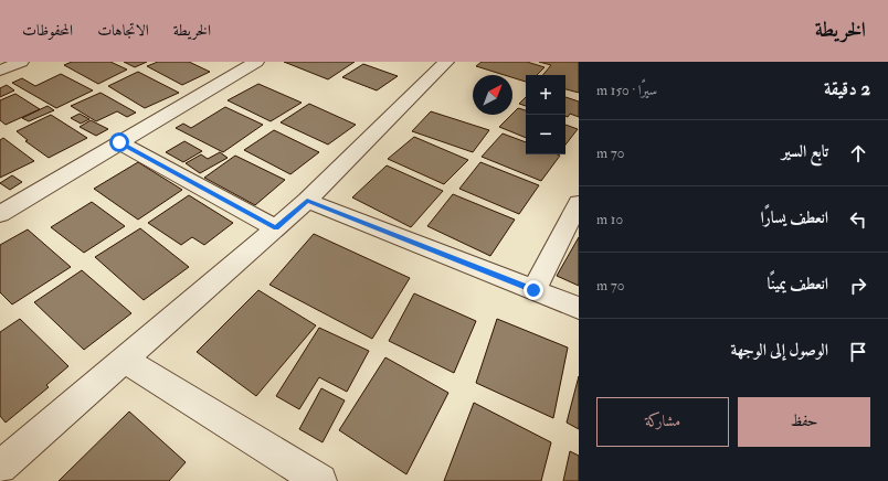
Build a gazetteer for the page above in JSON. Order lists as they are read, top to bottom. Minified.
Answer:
{"north":"top right","page":{"header":"الخريطة","nav":["الخريطة","الاتجاهات","المحفوظات"],"heading":["2 دقيقة","سيرًا · 150 m"],"map_buttons":["+","−"],"list":[["تابع السير","70 m"],["انعطف يسارًا","10 m"],["انعطف يمينًا","70 m"],"الوصول إلى الوجهة"],"buttons":["حفظ","مشاركة"]}}
